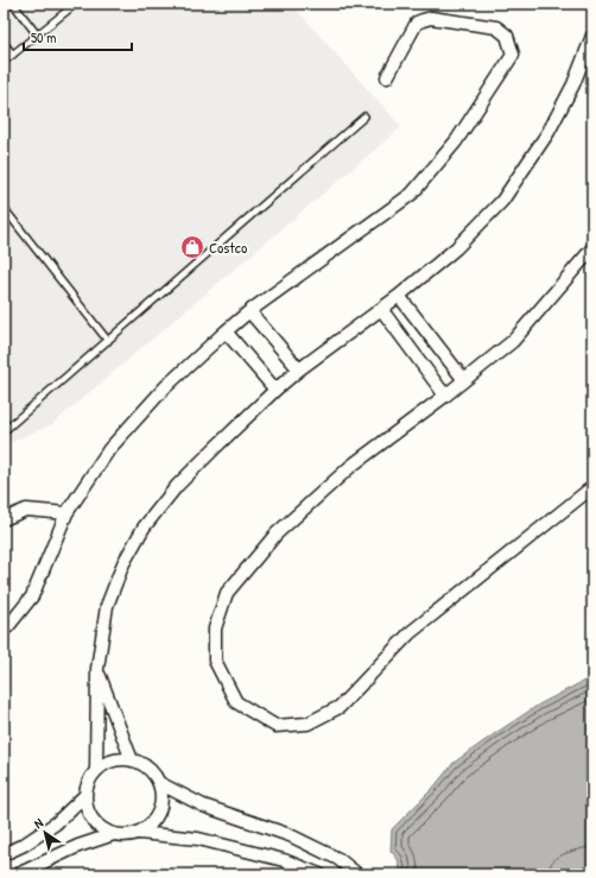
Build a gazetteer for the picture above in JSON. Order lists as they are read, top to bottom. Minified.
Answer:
{"places":{"shop":["Costco"]},"scale_bar":"50 m","north":"top left"}
